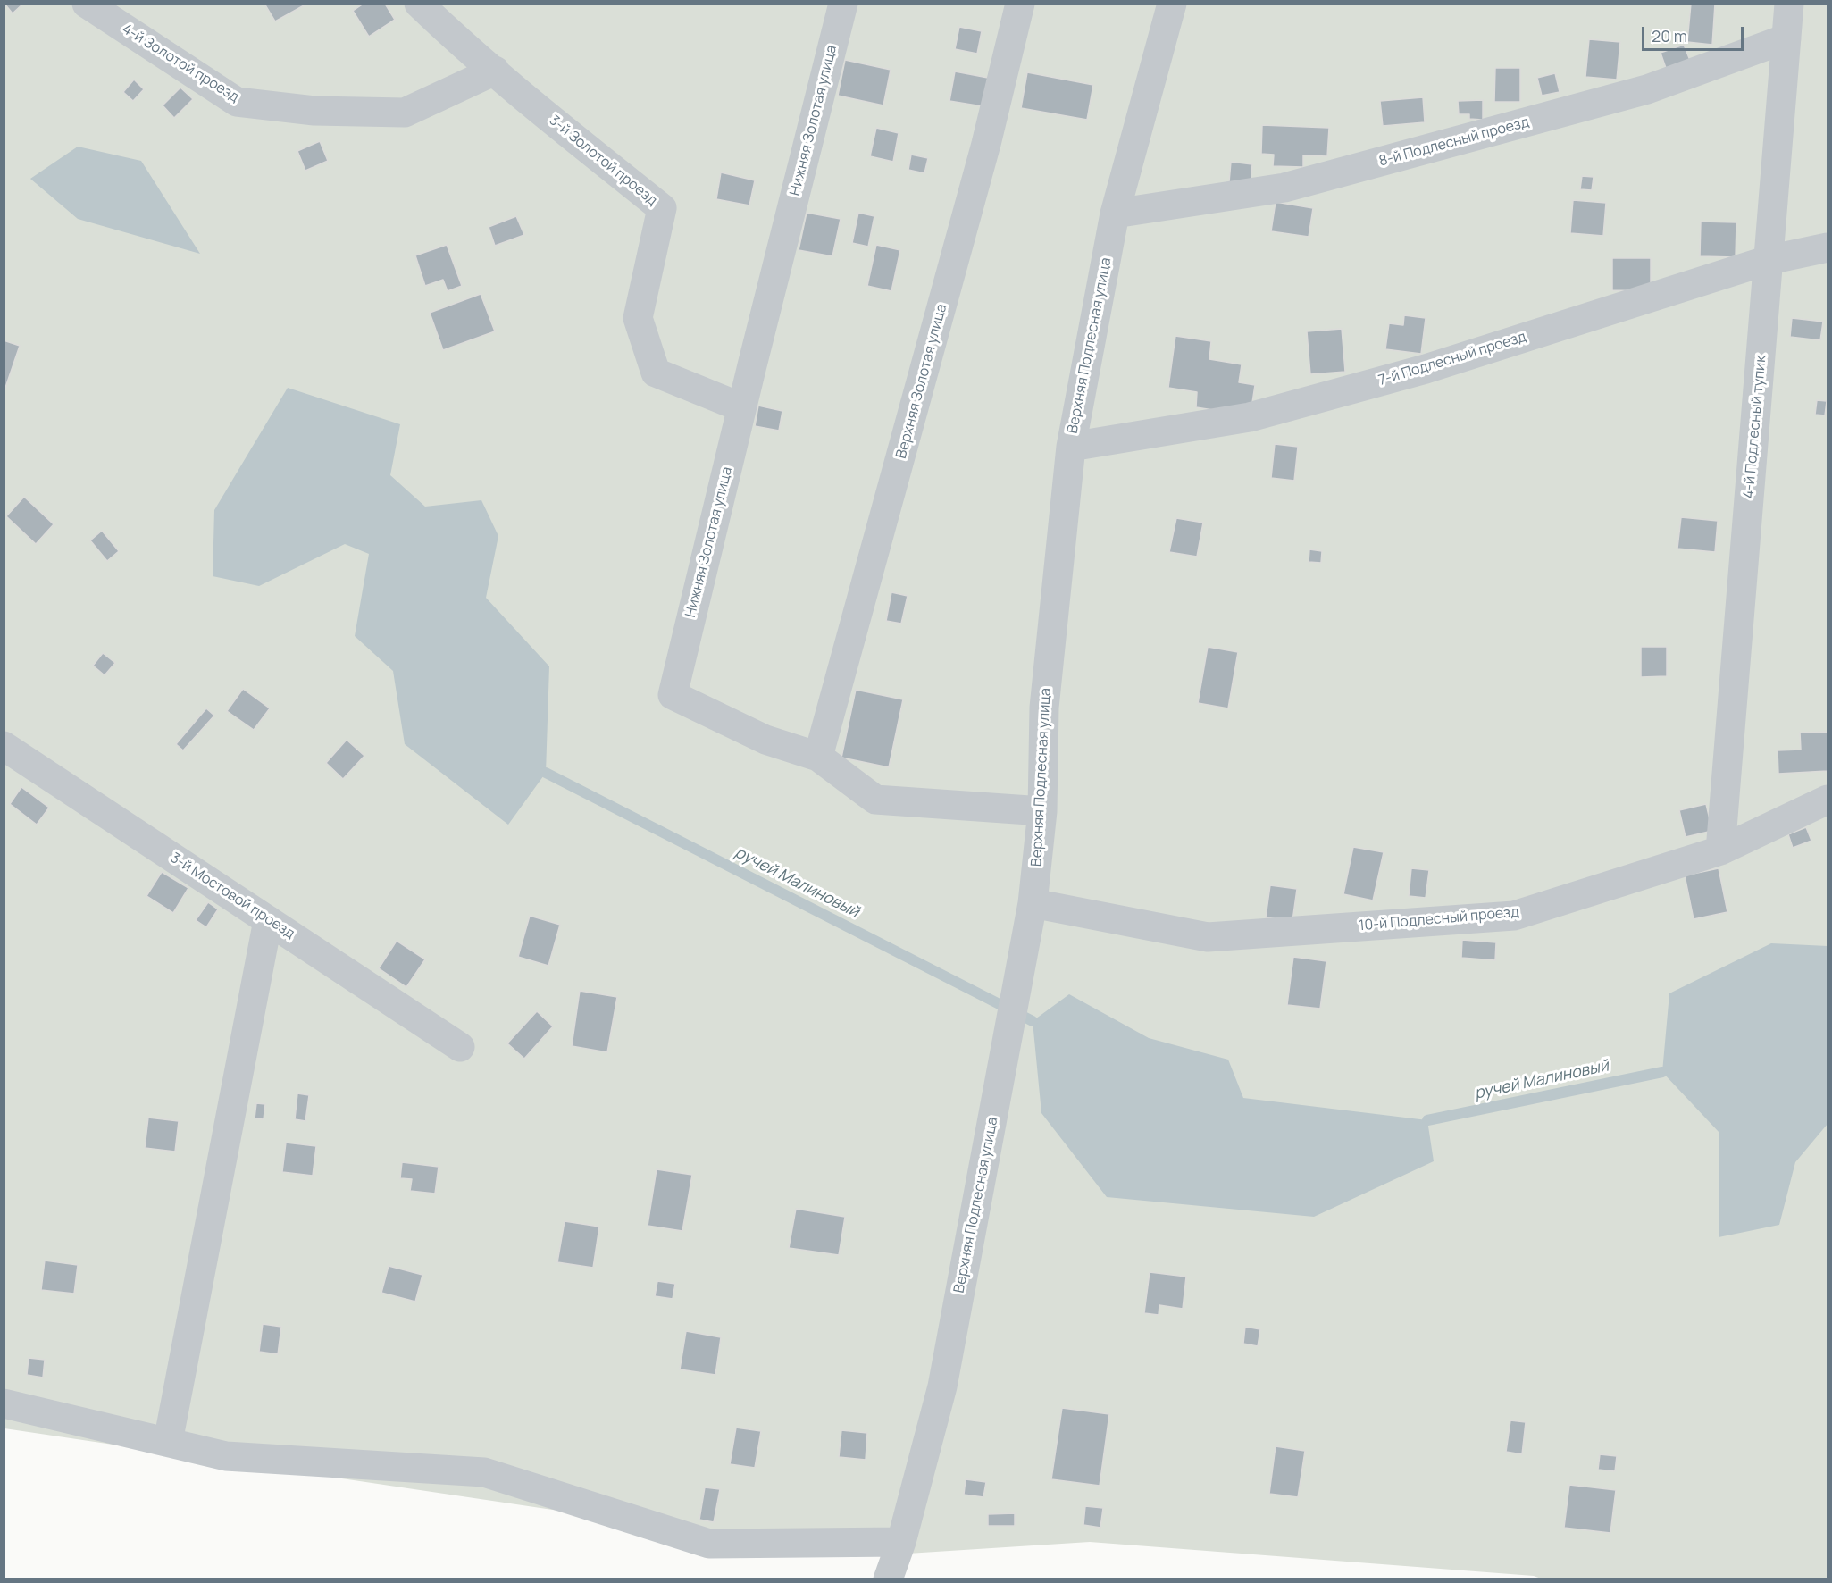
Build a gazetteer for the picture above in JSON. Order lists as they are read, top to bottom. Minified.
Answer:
{"streets":{"street":["4-й Золотой проезд","Нижняя Золотая улица","8-й Подлесный проезд","3-й Золотой проезд","Верхняя Подлесная улица","7-й Подлесный проезд","Верхняя Золотая улица","4-й Подлесный тупик","3-й Мостовой проезд","10-й Подлесный проезд"]},"crossings":[["4-й Золотой проезд","3-й Золотой проезд"],["Нижняя Золотая улица","3-й Золотой проезд"],["Нижняя Золотая улица","Верхняя Подлесная улица"],["Нижняя Золотая улица","Верхняя Золотая улица"],["8-й Подлесный проезд","Верхняя Подлесная улица"],["8-й Подлесный проезд","4-й Подлесный тупик"],["Верхняя Подлесная улица","7-й Подлесный проезд"],["Верхняя Подлесная улица","10-й Подлесный проезд"],["7-й Подлесный проезд","4-й Подлесный тупик"],["4-й Подлесный тупик","10-й Подлесный проезд"]],"water":["ручей Малиновый"],"scale_bar":"20 m"}
